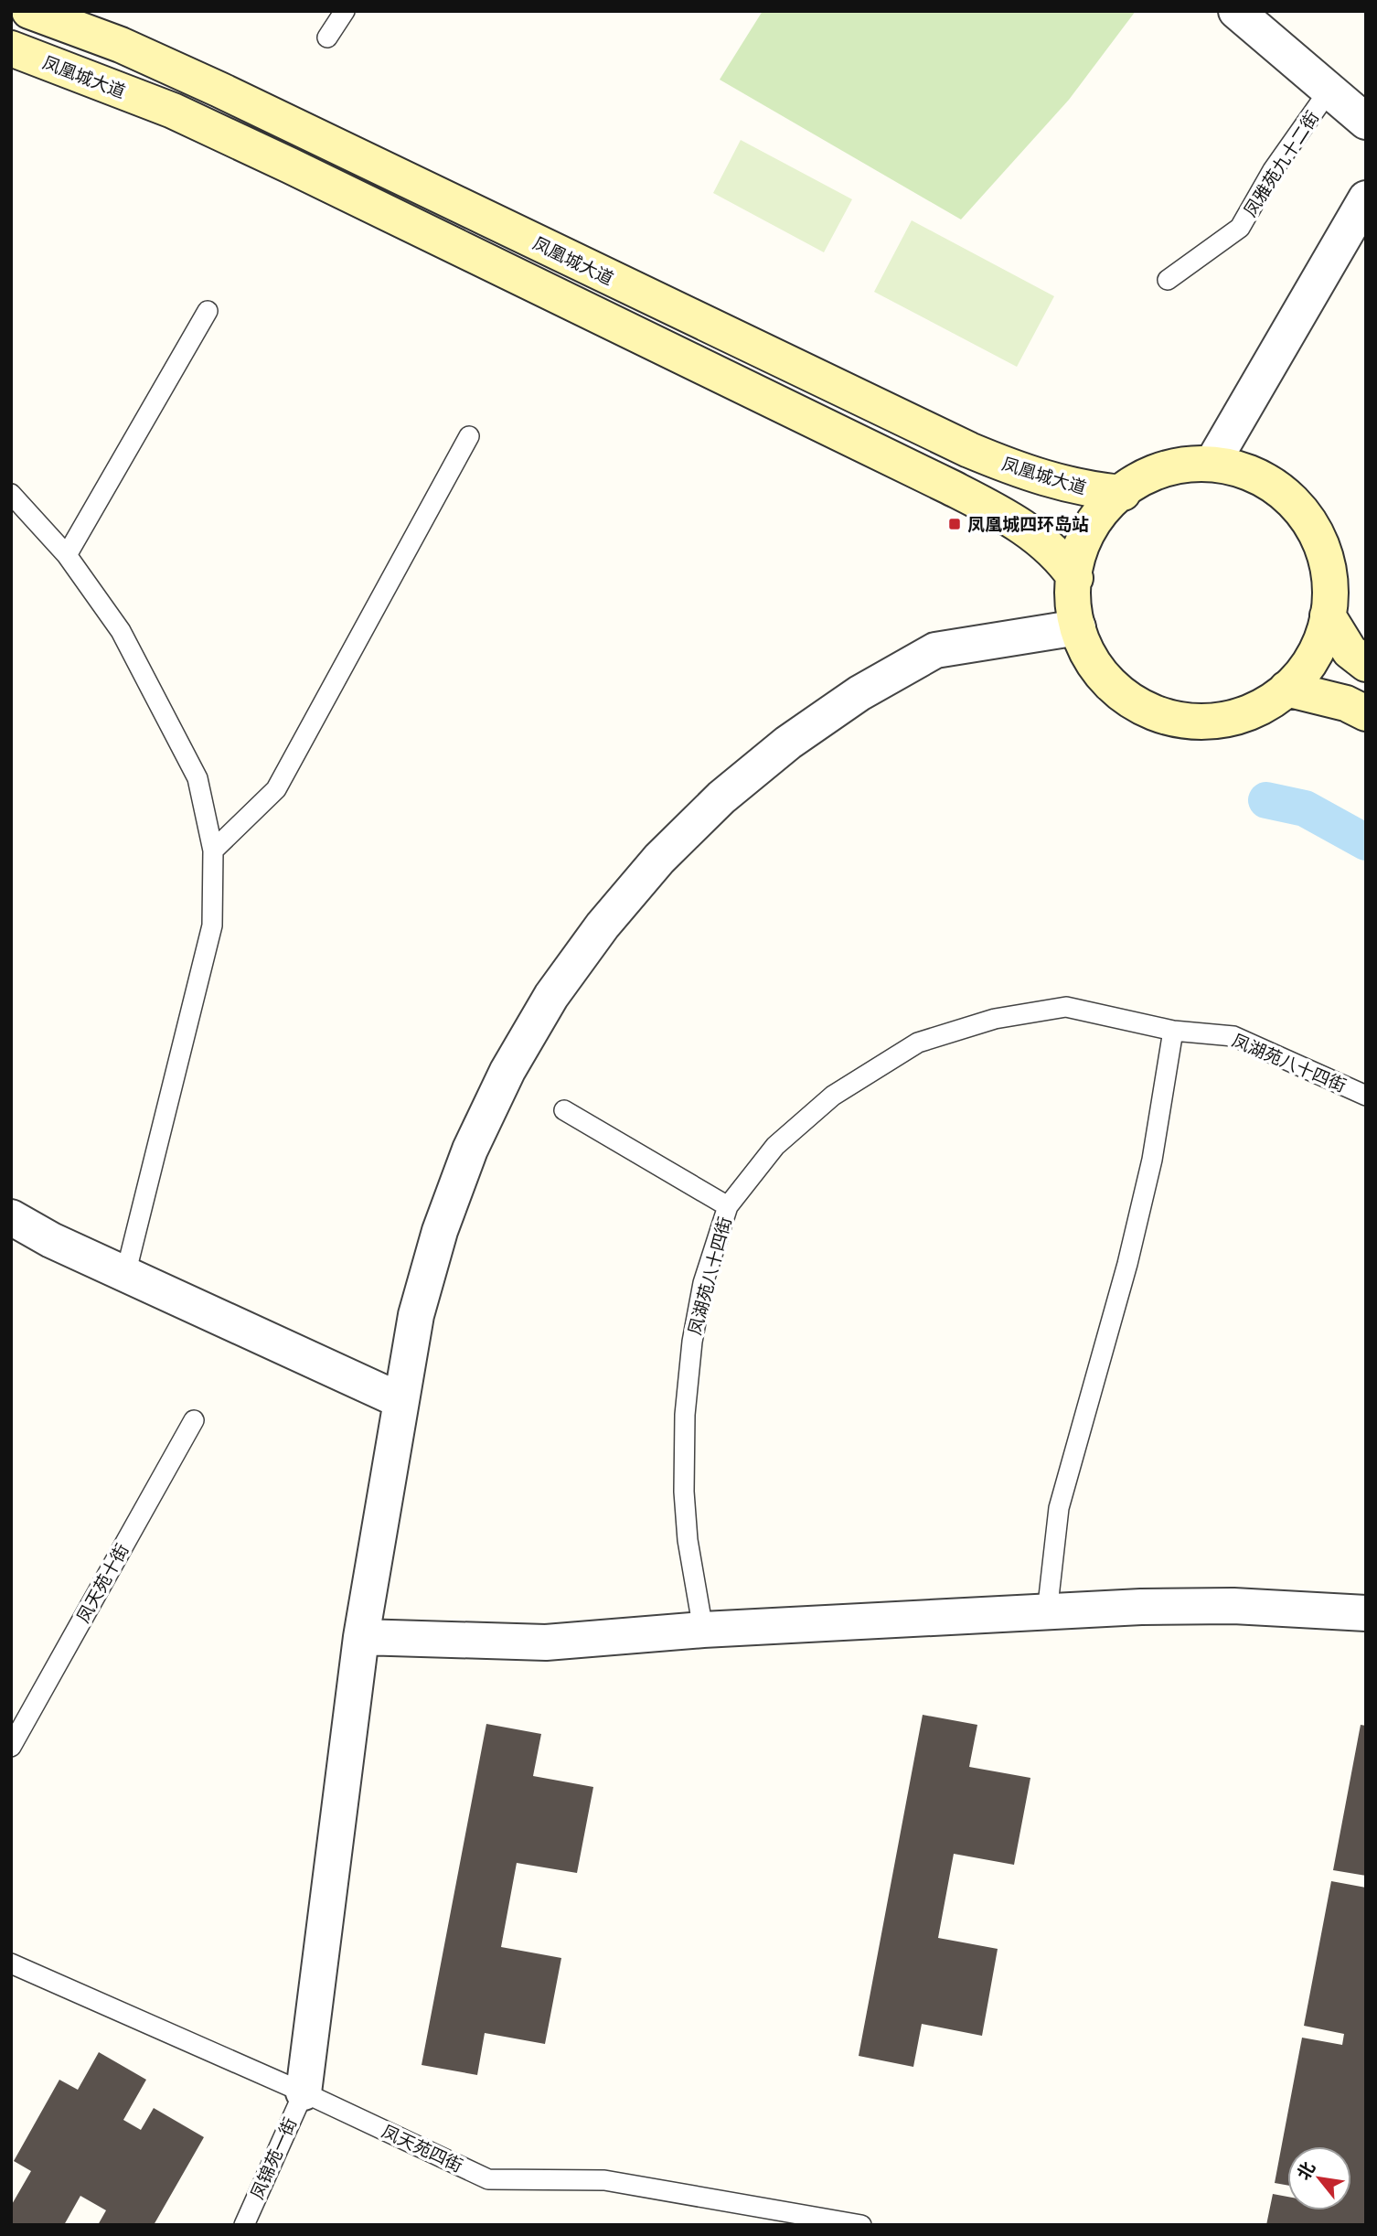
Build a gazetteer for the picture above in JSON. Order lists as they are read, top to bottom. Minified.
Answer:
{"streets":{"main road":["凤凰城大道"],"lane":["凤雅苑九十二街","凤湖苑八十四街","凤天苑十街","凤天苑四街","凤锦苑一街"]},"crossings":[["凤天苑四街","凤锦苑一街"]],"places":{"transit":["凤凰城四环岛站"]},"north":"top left"}
